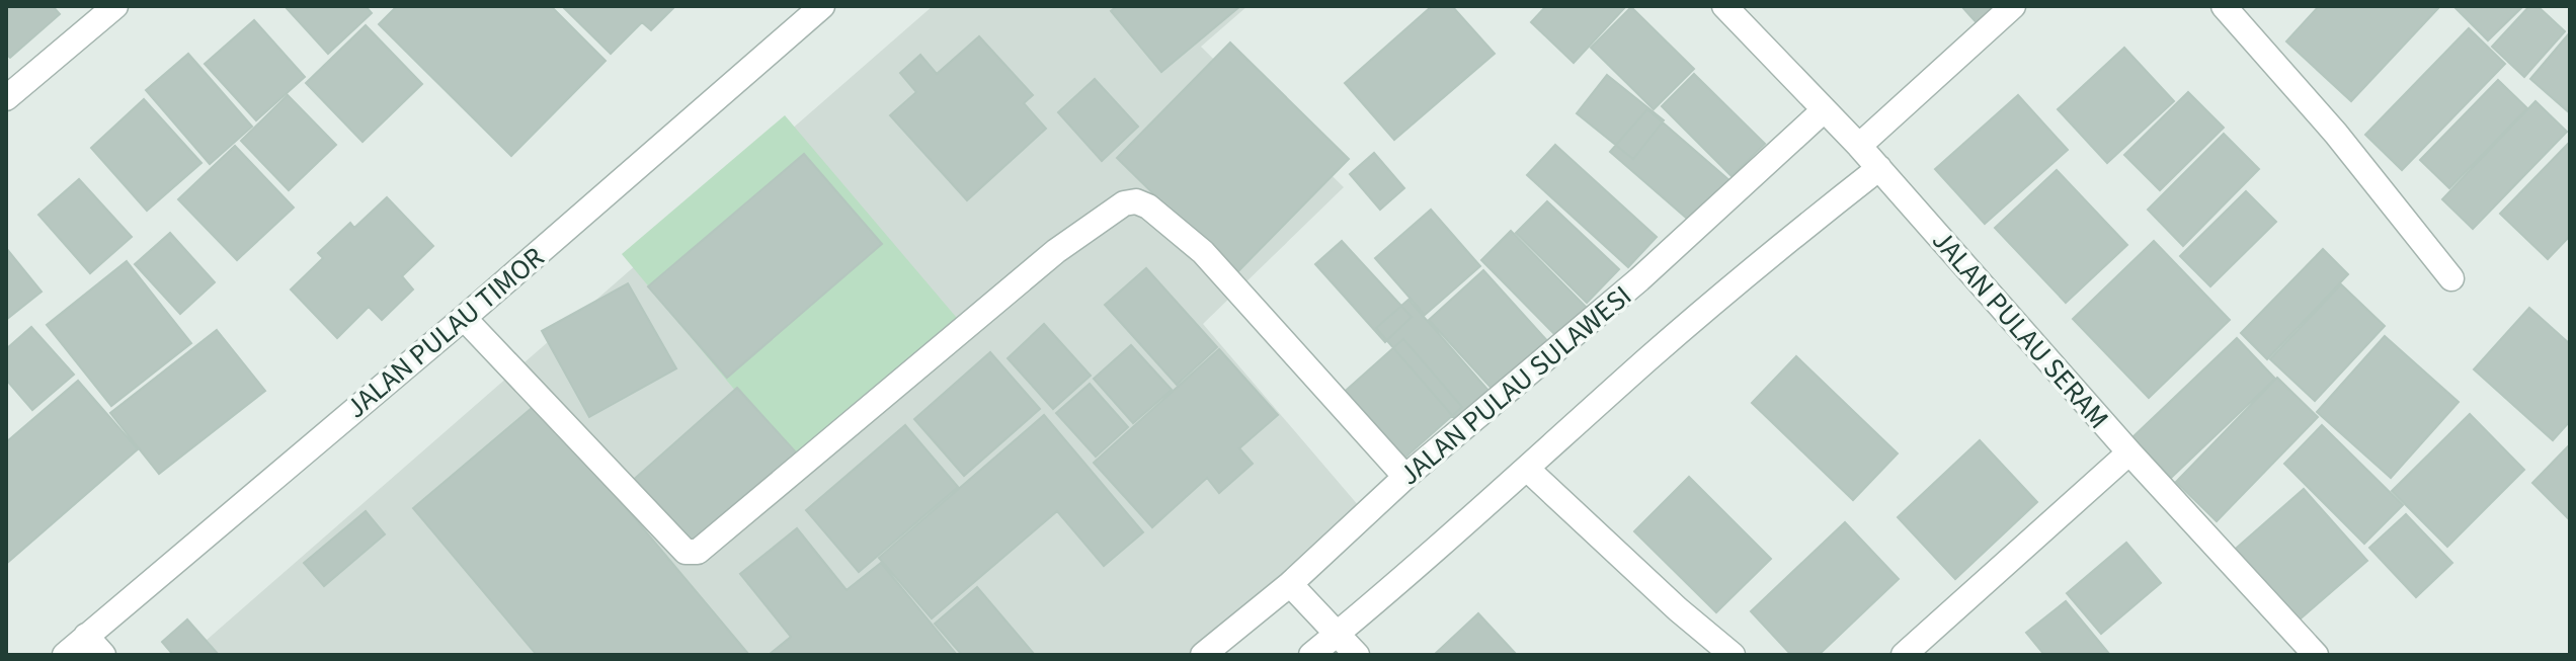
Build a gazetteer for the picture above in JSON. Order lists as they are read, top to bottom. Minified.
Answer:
{"streets":{"street":["JALAN PULAU SERAM","JALAN PULAU TIMOR","JALAN PULAU SULAWESI"]},"crossings":[["JALAN PULAU SERAM","JALAN PULAU SULAWESI"]]}
